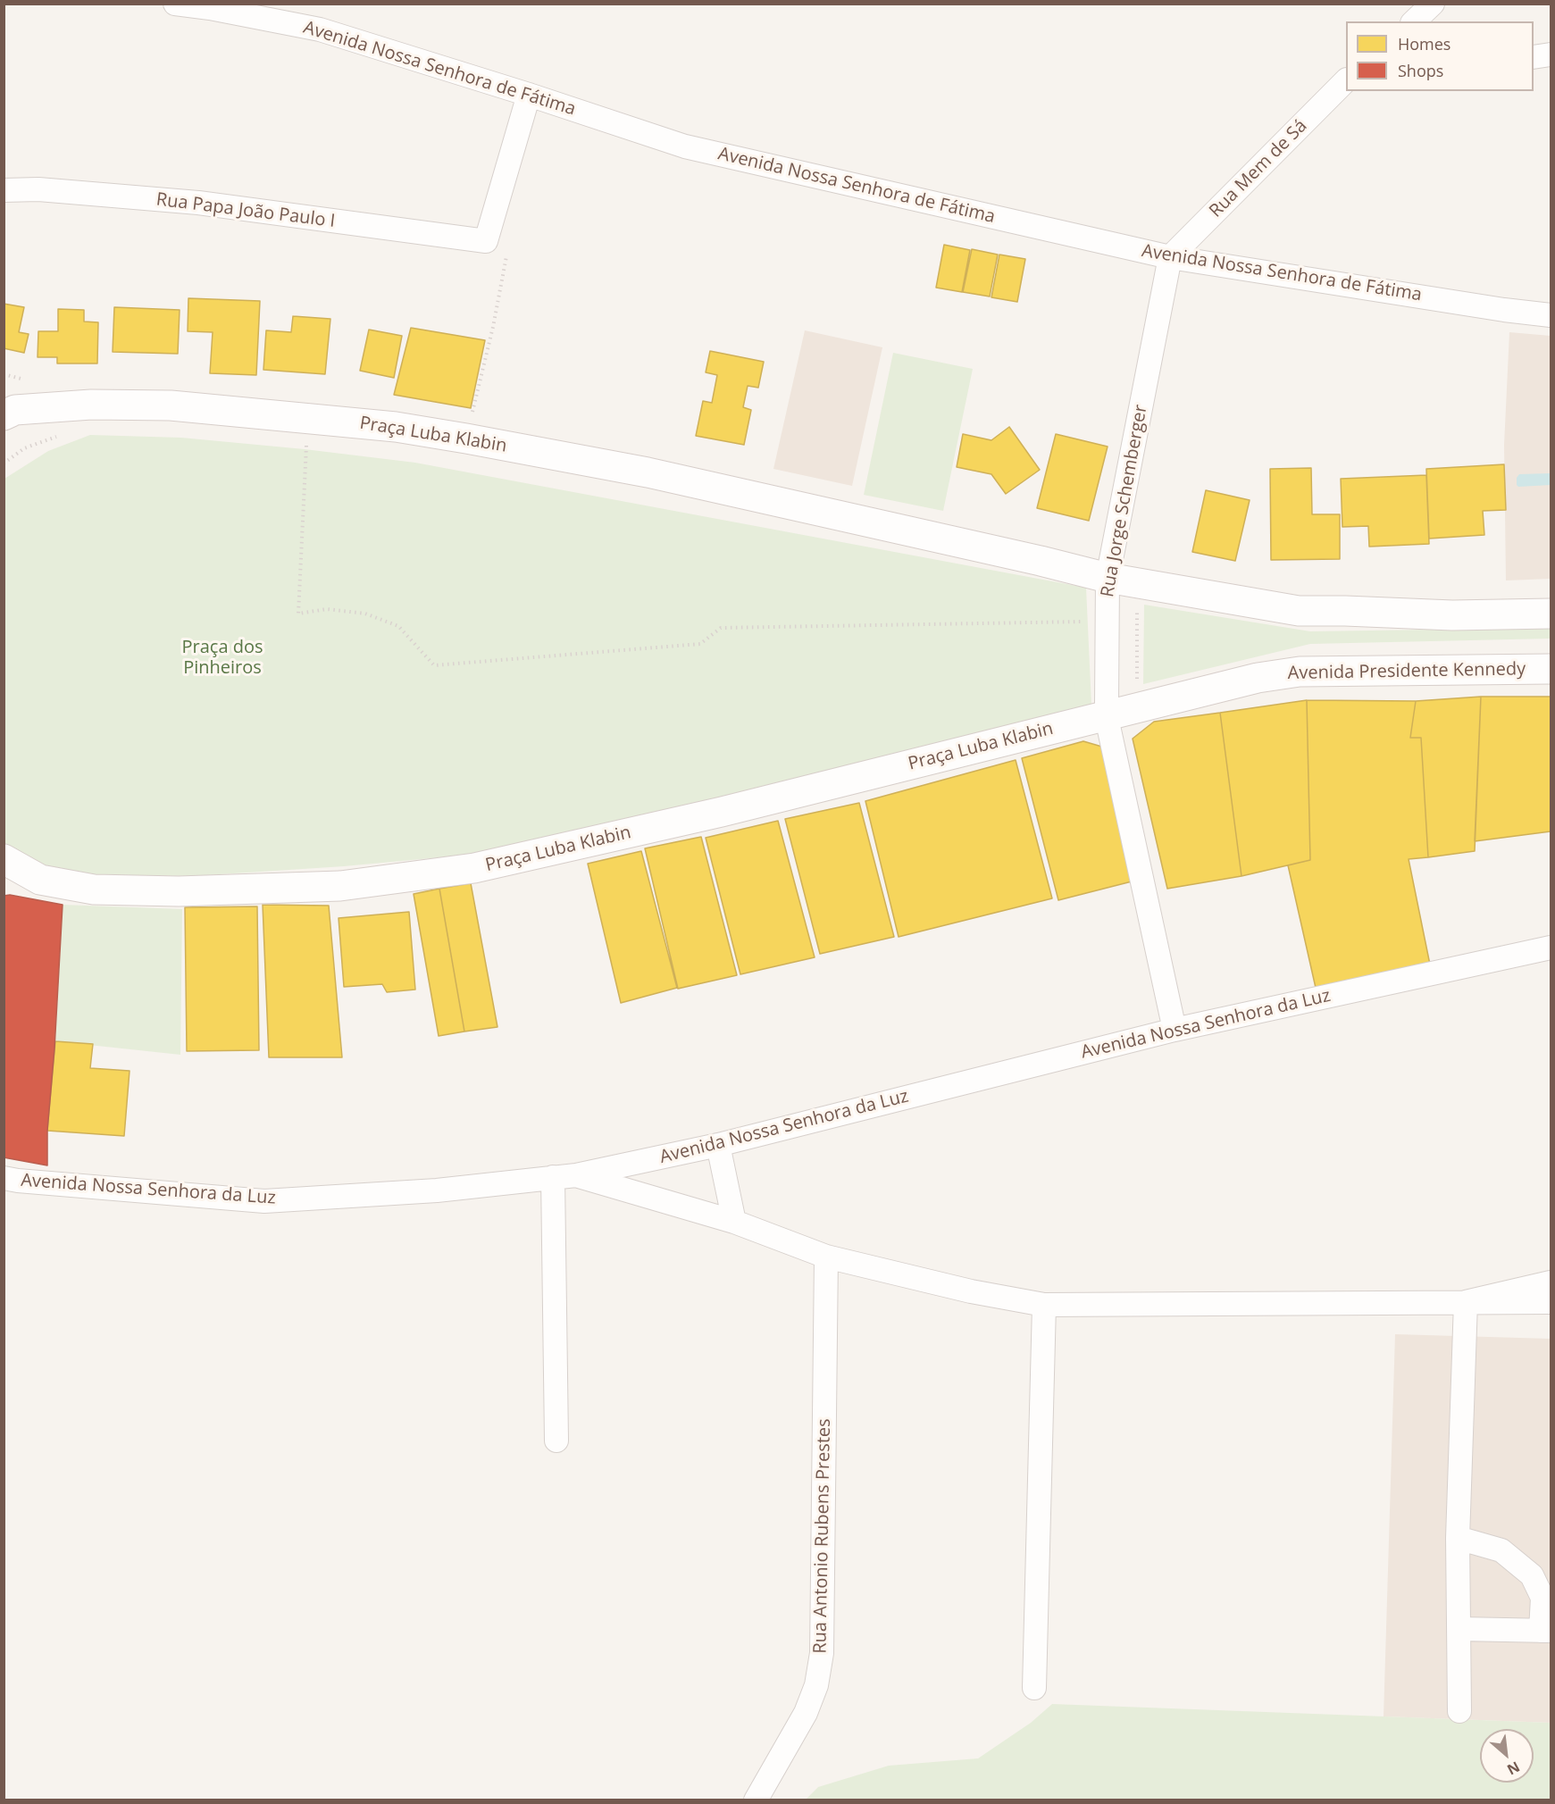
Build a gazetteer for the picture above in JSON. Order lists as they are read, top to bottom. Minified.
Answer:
{"streets":{"main road":["Praça Luba Klabin","Avenida Presidente Kennedy"],"street":["Avenida Nossa Senhora de Fátima","Rua Mem de Sá","Rua Papa João Paulo I","Rua Jorge Schemberger","Avenida Nossa Senhora da Luz","Rua Antonio Rubens Prestes"]},"crossings":[["Avenida Nossa Senhora de Fátima","Rua Mem de Sá"],["Avenida Nossa Senhora de Fátima","Rua Jorge Schemberger"],["Rua Mem de Sá","Rua Jorge Schemberger"],["Praça Luba Klabin","Rua Jorge Schemberger"],["Praça Luba Klabin","Avenida Presidente Kennedy"],["Rua Jorge Schemberger","Avenida Presidente Kennedy"],["Rua Jorge Schemberger","Avenida Nossa Senhora da Luz"]],"parks":["Praça dos Pinheiros"],"legend":["Homes","Shops"],"north":"bottom right"}
